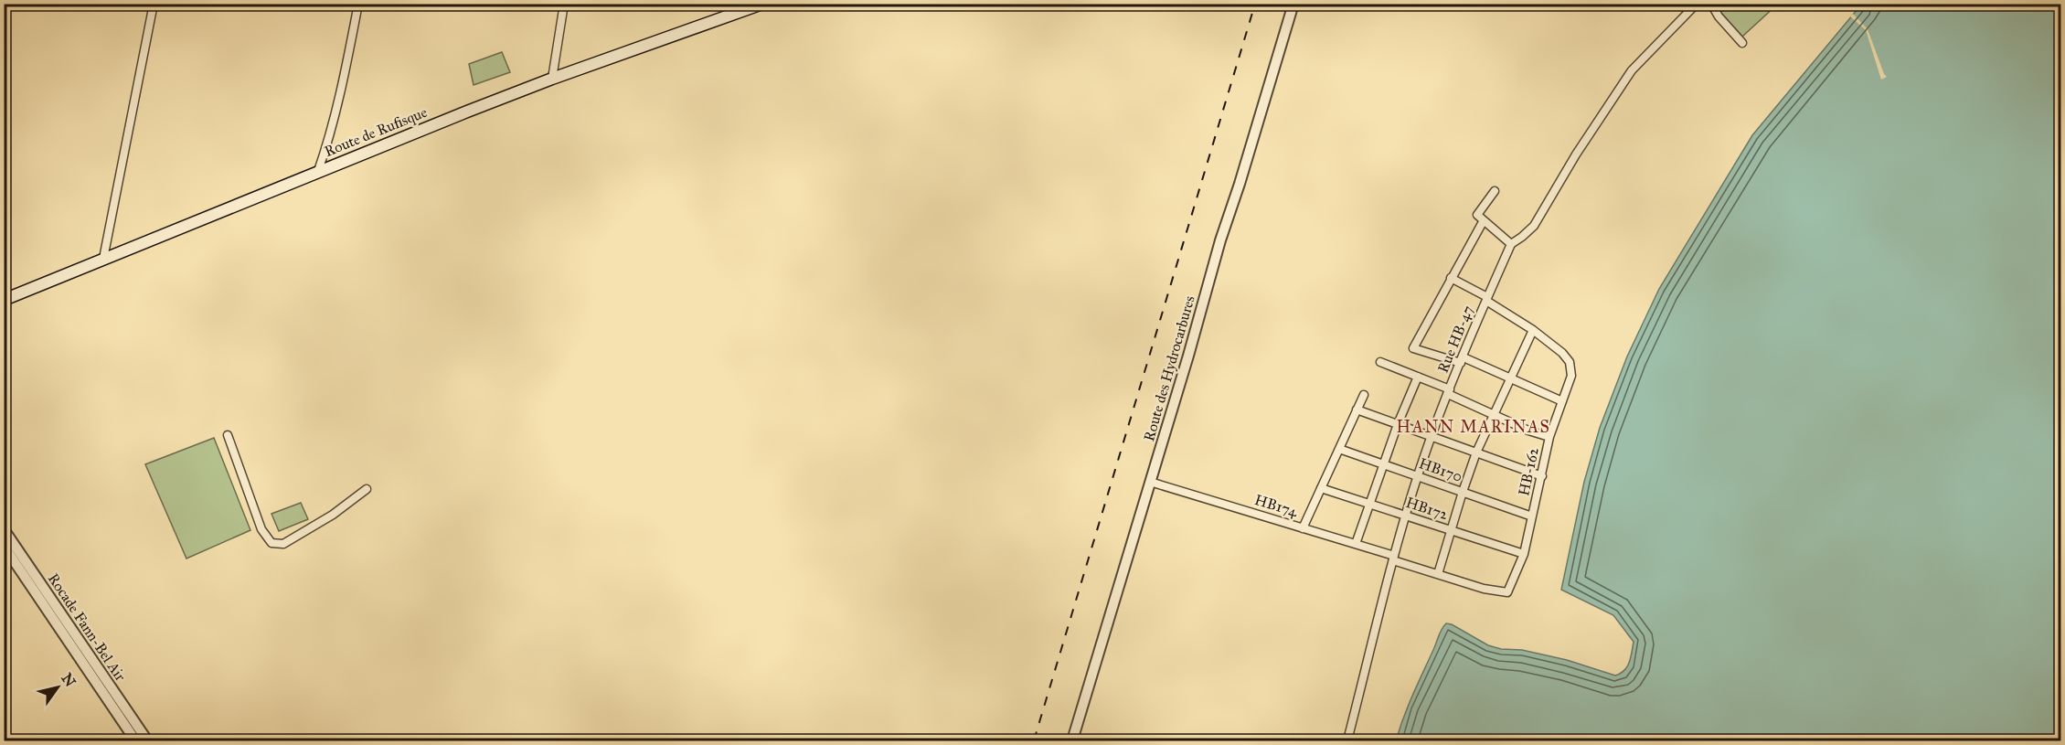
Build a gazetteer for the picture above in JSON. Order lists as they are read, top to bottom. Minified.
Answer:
{"streets":{"main road":["Route de Rufisque"],"street":["Rue HB-47","Route des Hydrocarbures","HB170","HB-162","HB174","HB172","Rocade Fann-Bel Air"]},"crossings":[["Rue HB-47","HB170"],["Rue HB-47","HB-162"],["Rue HB-47","HB174"],["Rue HB-47","HB172"],["Route des Hydrocarbures","HB174"],["HB170","HB-162"],["HB-162","HB174"],["HB-162","HB172"]],"districts":["HANN MARINAS"],"north":"top right"}
